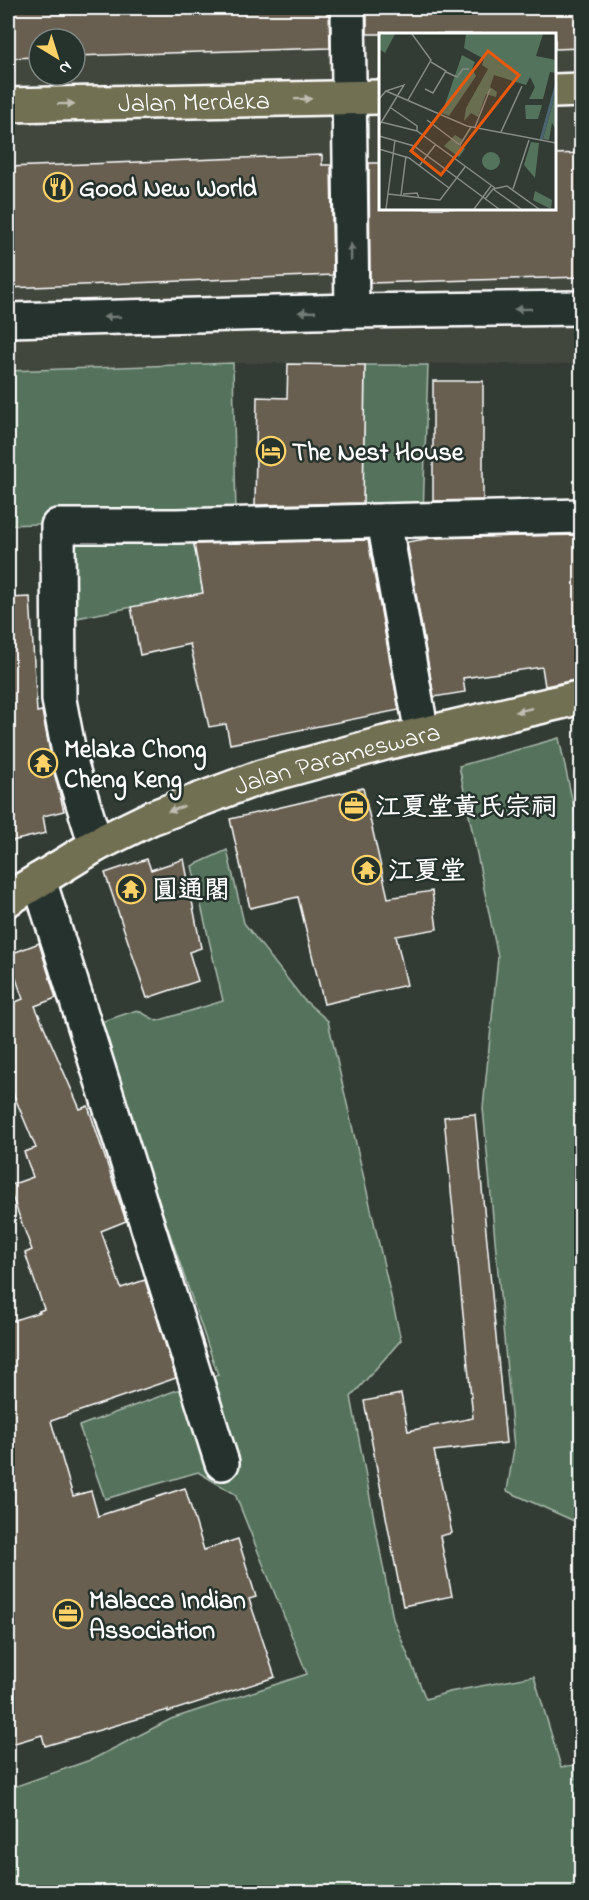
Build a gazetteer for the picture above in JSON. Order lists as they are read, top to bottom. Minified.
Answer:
{"streets":{"main road":["Jalan Merdeka","Jalan Parameswara"]},"one_way":["Jalan Merdeka","Jalan Parameswara"],"places":{"restaurant":["Good New World"],"hotel":["The Nest House"],"temple":["Melaka Chong Cheng Keng","江夏堂","圓通閣"],"office":["江夏堂黄氏宗祠","Malacca Indian Association"]},"north":"bottom right"}
